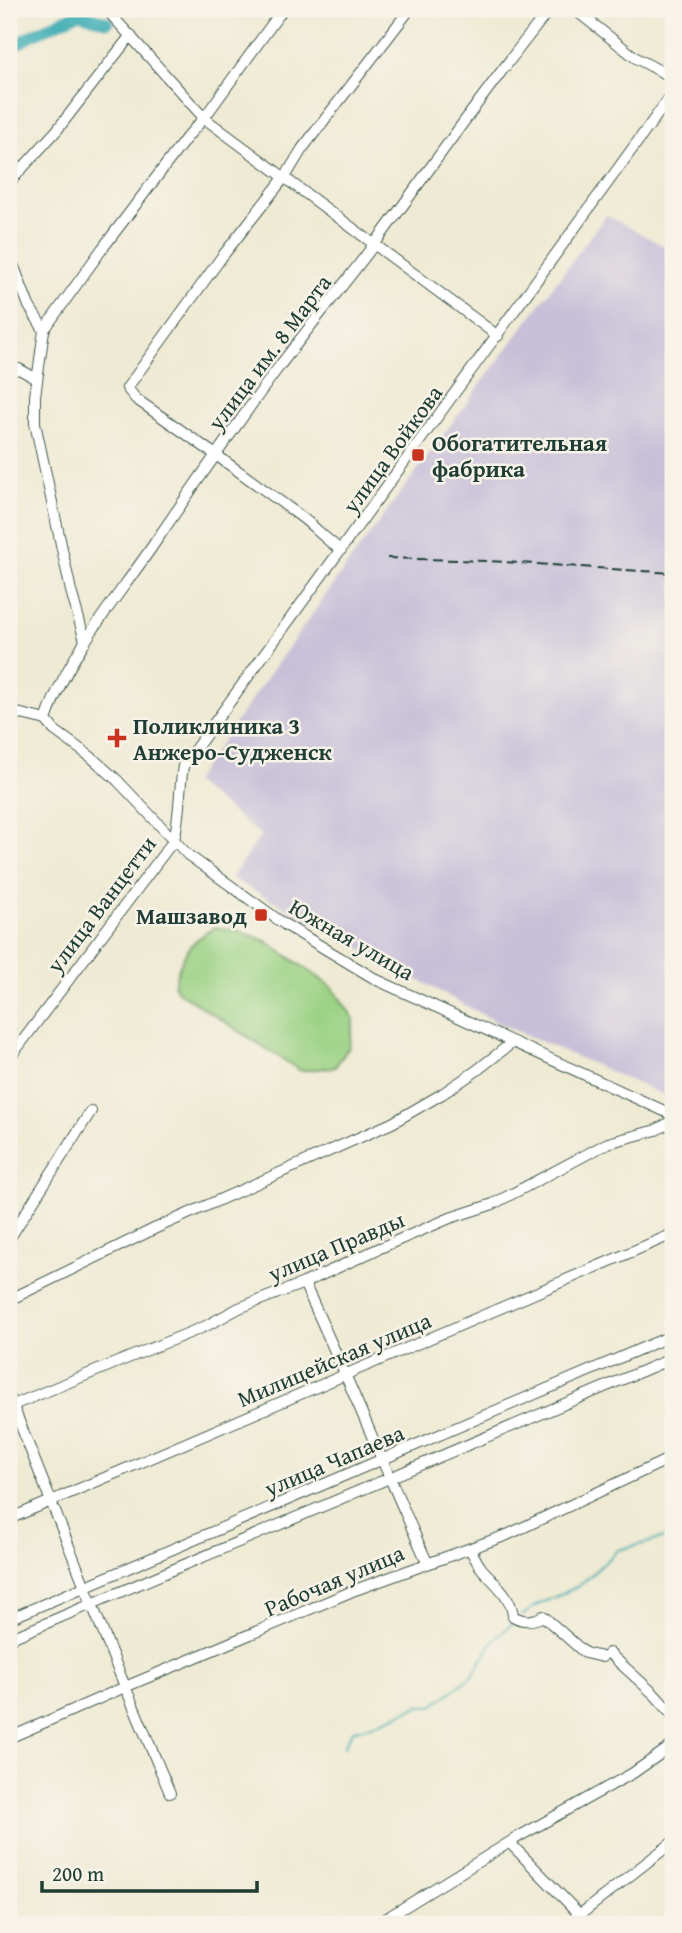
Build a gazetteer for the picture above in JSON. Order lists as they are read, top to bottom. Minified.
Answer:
{"streets":{"street":["улица им. 8 Марта","улица Войкова","улица Ванцетти","Южная улица","улица Правды","Милицейская улица","улица Чапаева","Рабочая улица"]},"crossings":[["улица им. 8 Марта","Южная улица"],["улица Войкова","улица Ванцетти"],["улица Войкова","Южная улица"],["улица Ванцетти","Южная улица"],["Южная улица","улица Правды"]],"places":{"transit":["Обогатительная фабрика","Машзавод"],"health":["Поликлиника 3 Анжеро-Судженск"]},"scale_bar":"200 m"}
